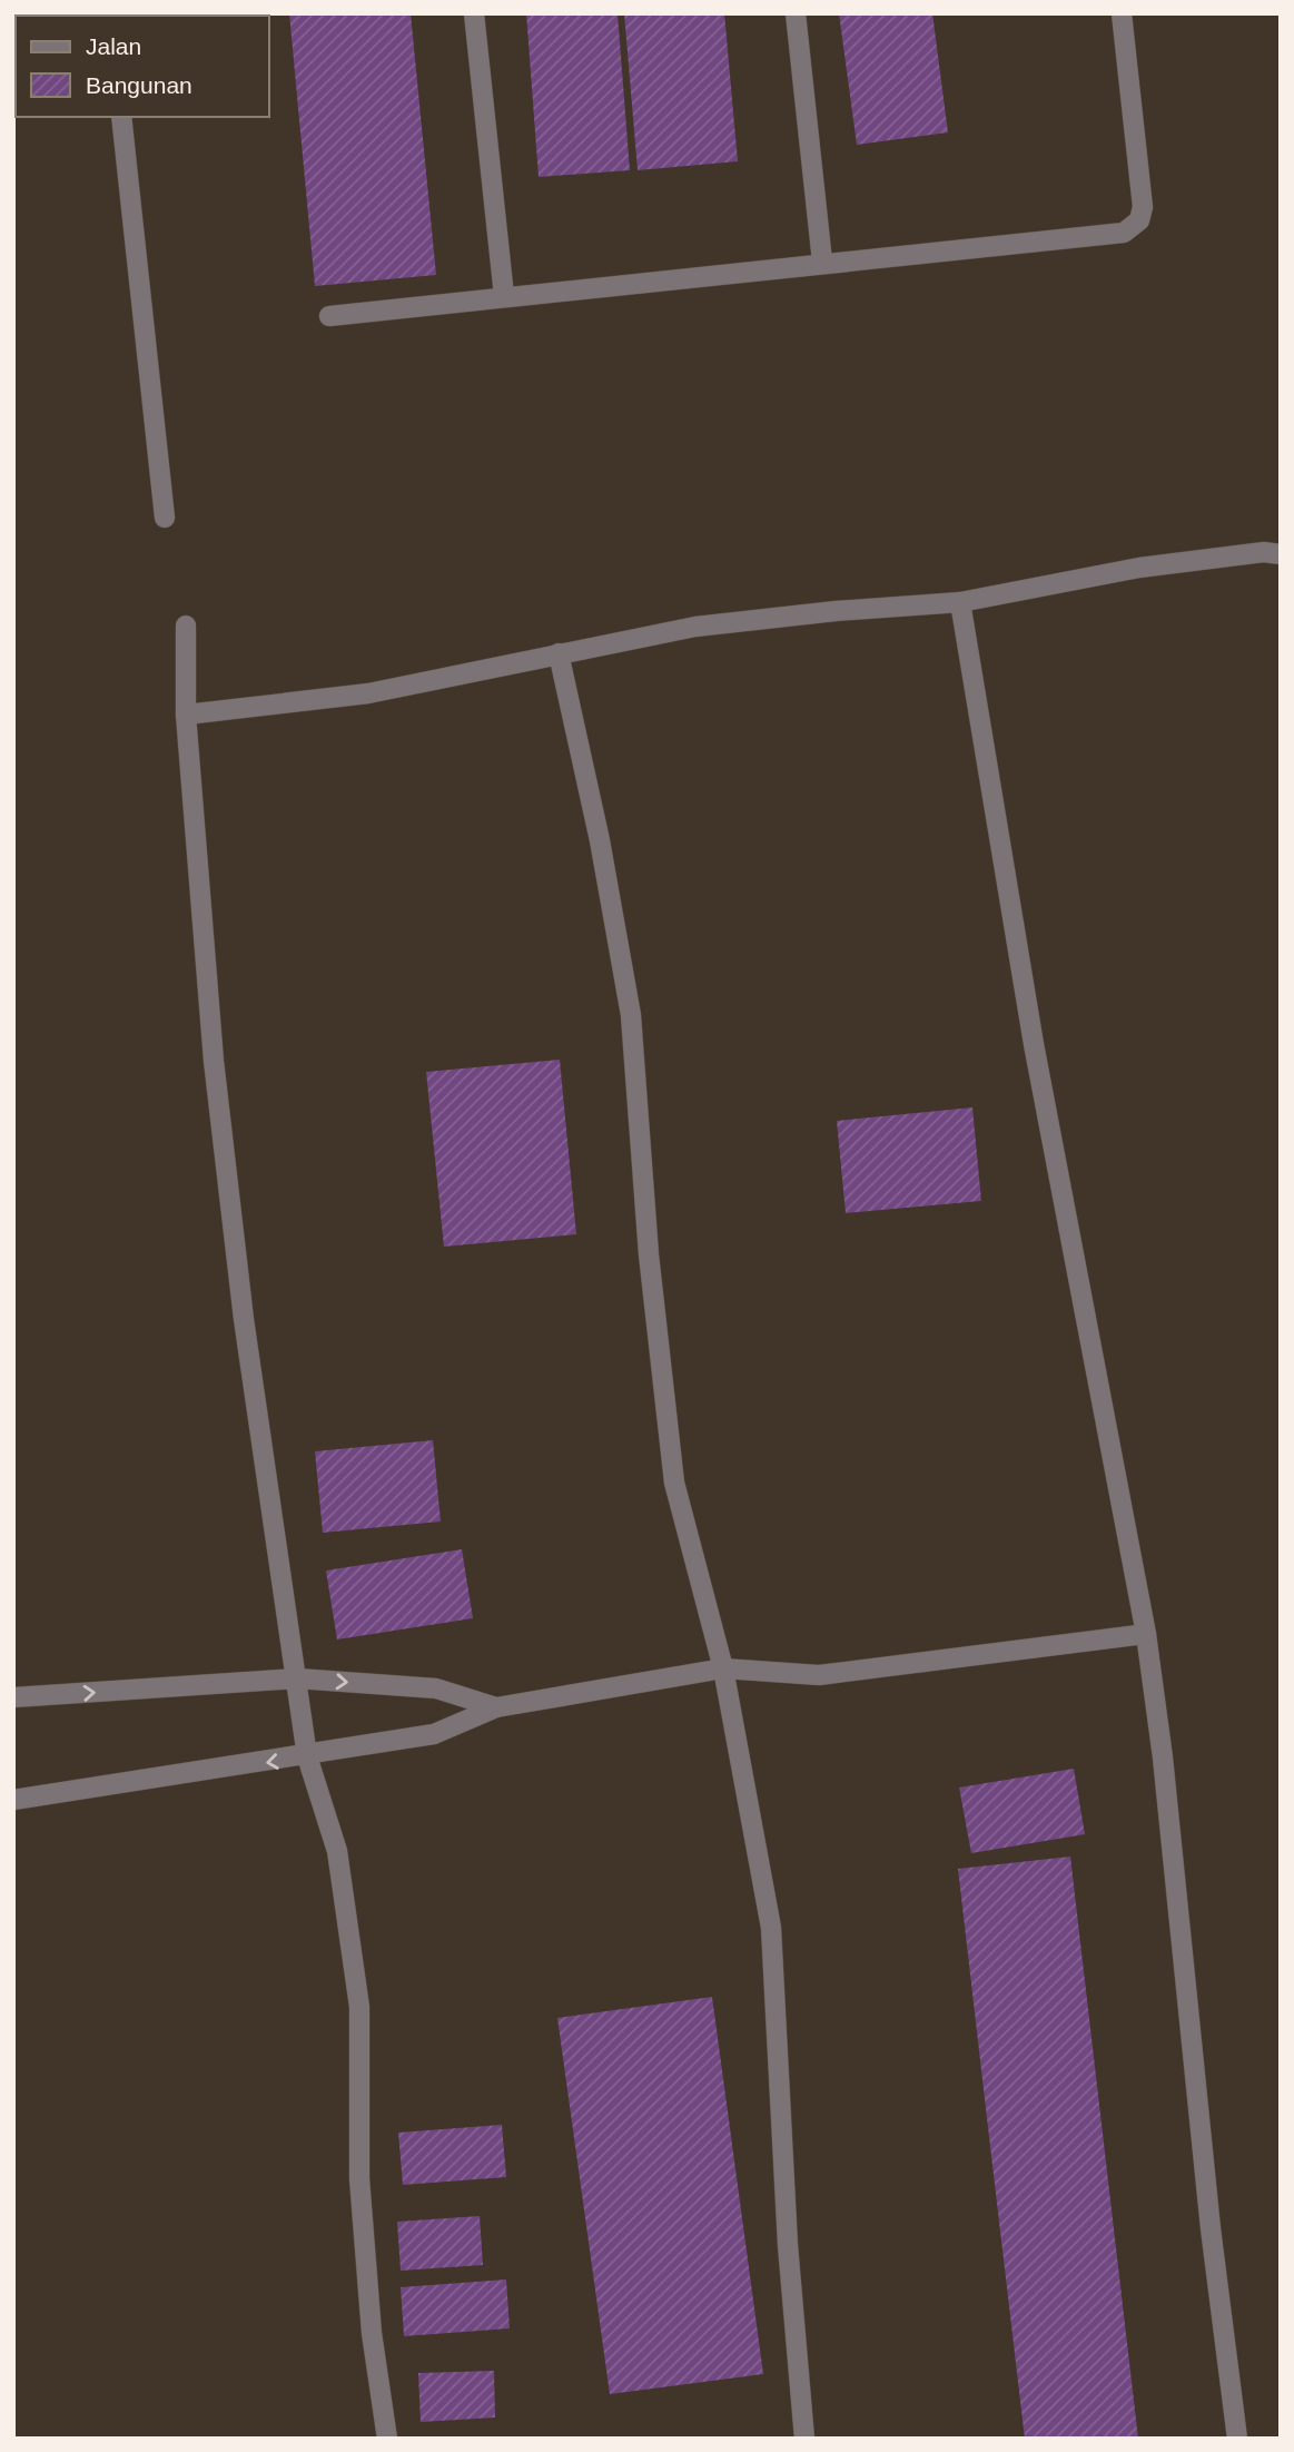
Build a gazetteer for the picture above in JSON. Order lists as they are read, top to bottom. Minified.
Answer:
{"legend":["Jalan","Bangunan"]}
